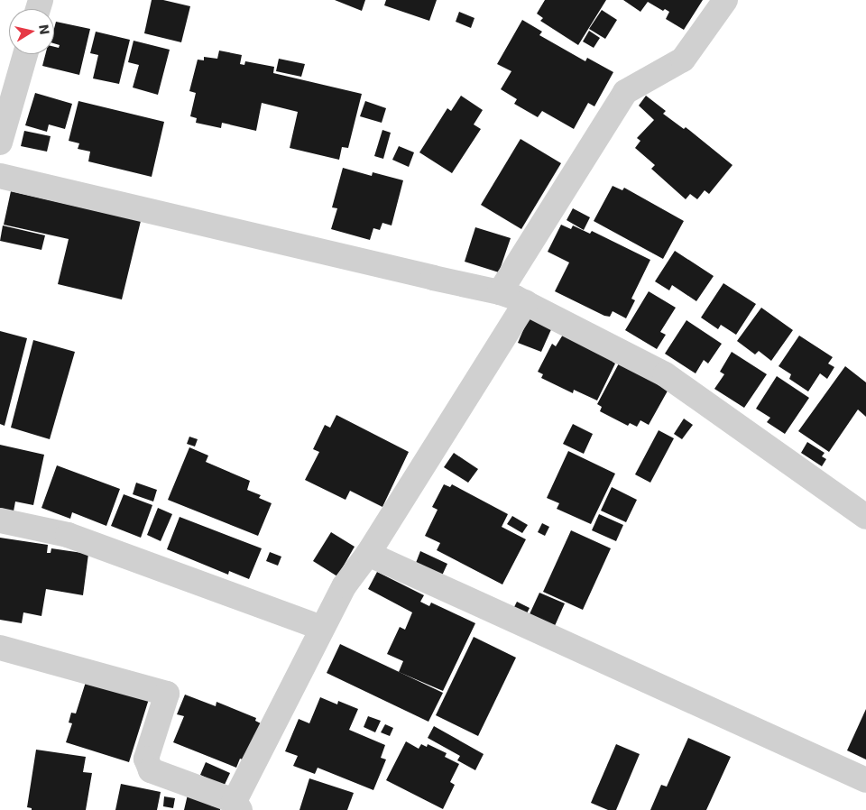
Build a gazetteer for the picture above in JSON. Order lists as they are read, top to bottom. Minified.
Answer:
{"north":"right"}
